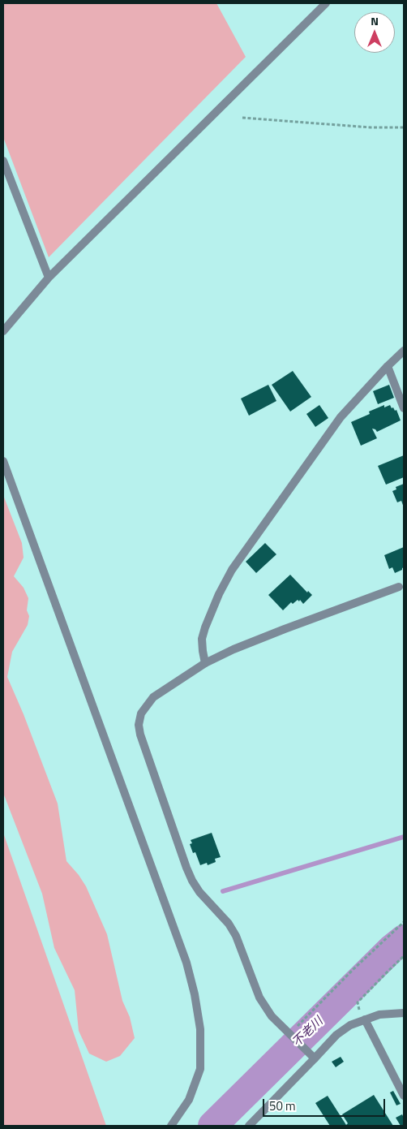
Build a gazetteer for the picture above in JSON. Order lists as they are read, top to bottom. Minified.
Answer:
{"water":["不老川"],"scale_bar":"50 m","north":"top"}
